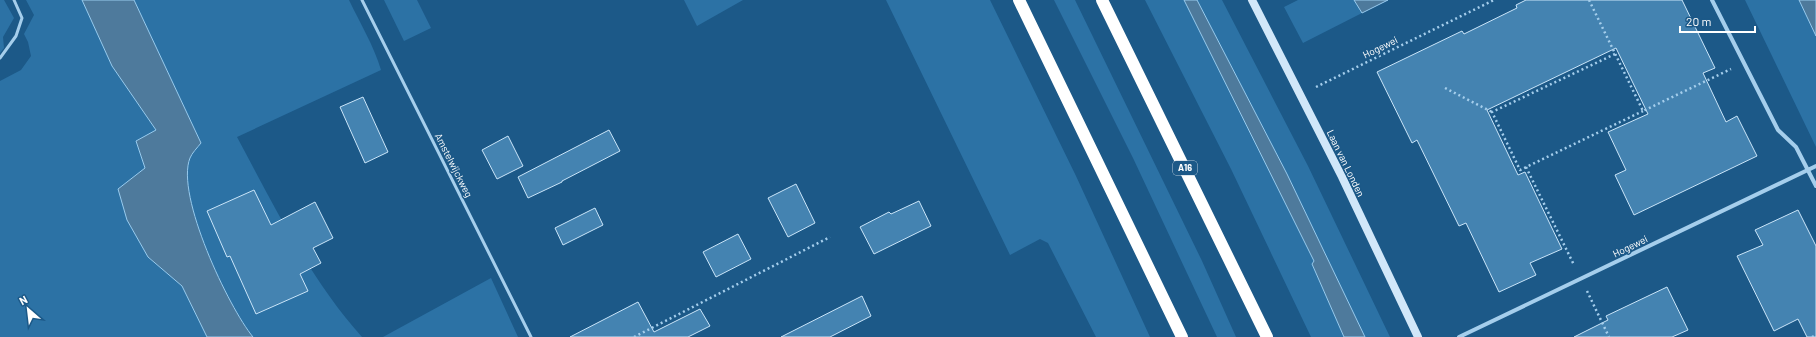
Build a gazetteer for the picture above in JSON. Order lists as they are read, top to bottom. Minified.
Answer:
{"streets":{"highway":["A16"],"street":["Hogewei","Laan van Londen"],"lane":["Amstelwijckweg"]},"scale_bar":"20 m","north":"top left"}
